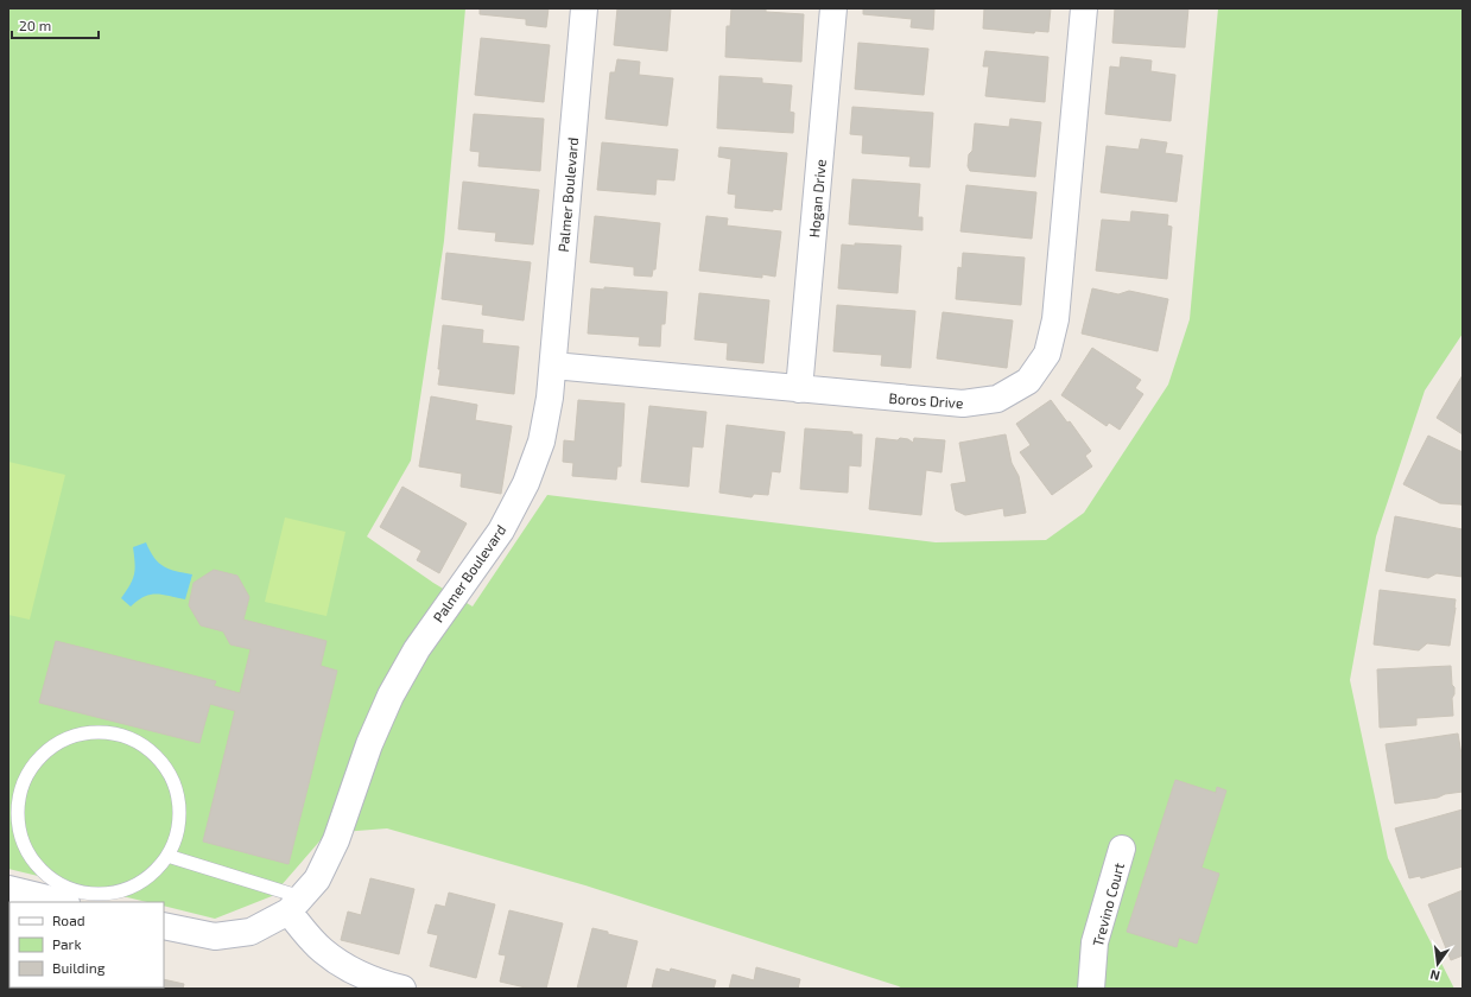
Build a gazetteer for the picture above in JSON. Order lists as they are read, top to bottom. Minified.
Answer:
{"streets":{"street":["Palmer Boulevard","Hogan Drive","Boros Drive","Trevino Court"]},"crossings":[["Palmer Boulevard","Boros Drive"],["Hogan Drive","Boros Drive"]],"legend":["Road","Park","Building"],"scale_bar":"20 m","north":"bottom"}
